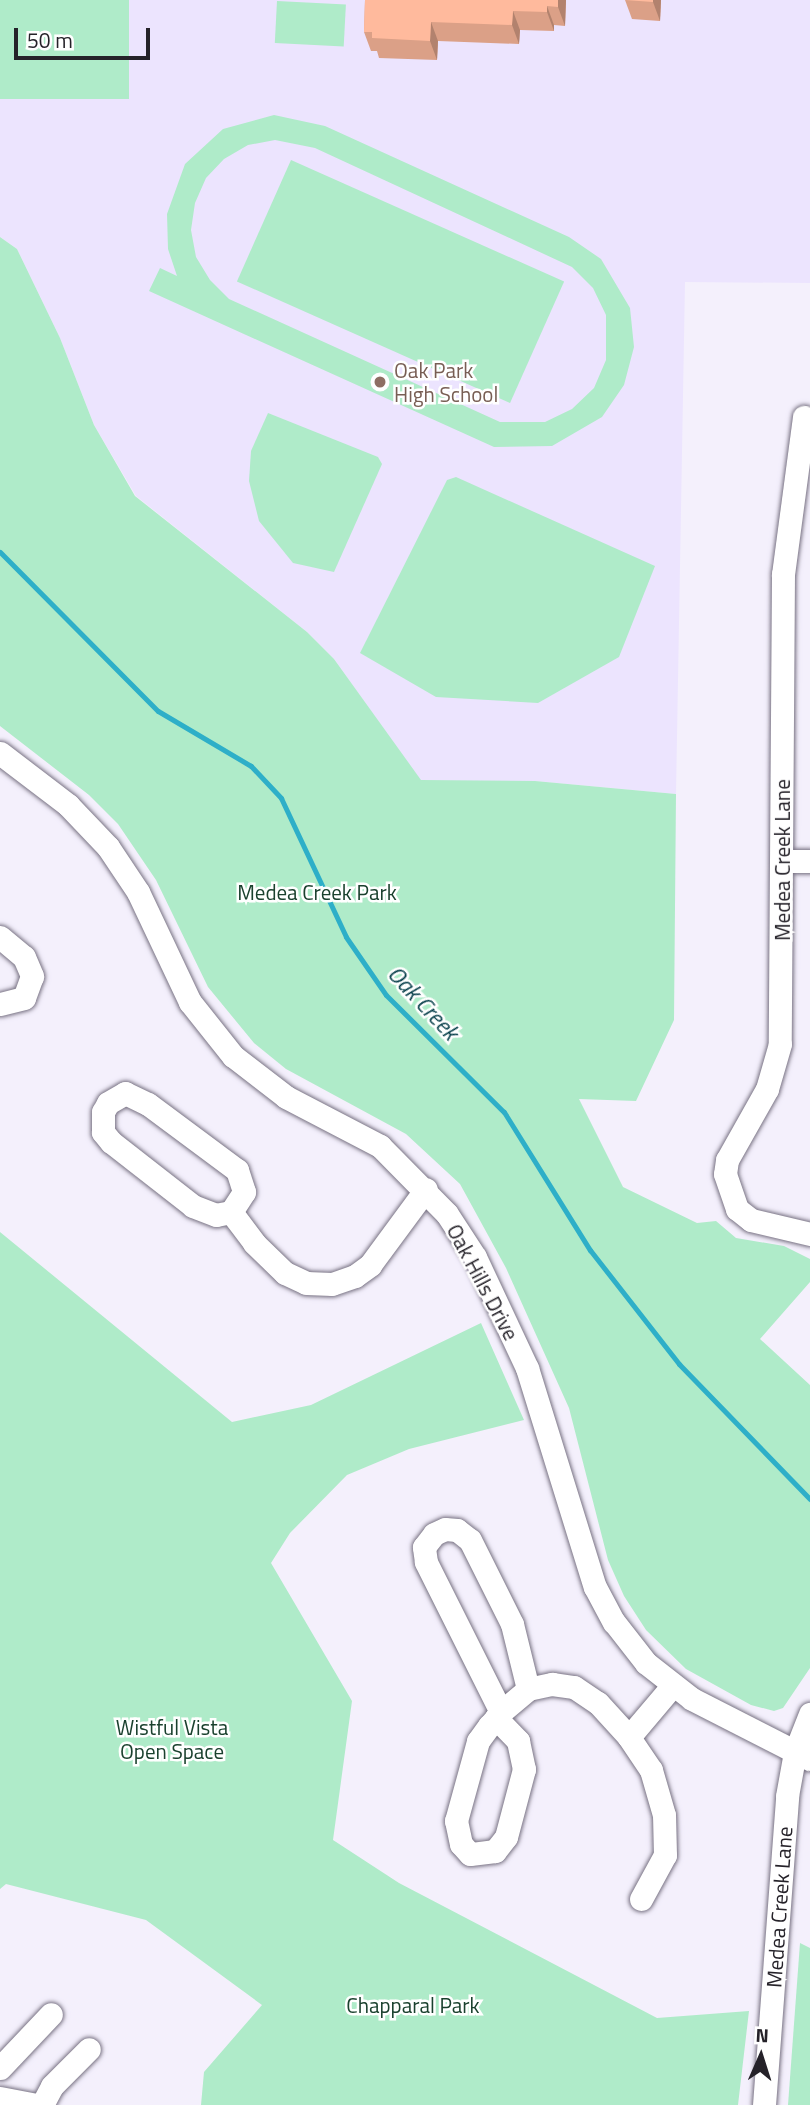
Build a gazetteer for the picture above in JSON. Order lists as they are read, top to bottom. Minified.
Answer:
{"streets":{"street":["Medea Creek Lane","Oak Hills Drive"]},"crossings":[["Medea Creek Lane","Oak Hills Drive"]],"water":["Oak Creek"],"parks":["Medea Creek Park","Wistful Vista Open Space","Chapparal Park"],"places":["Oak Park High School"],"scale_bar":"50 m","north":"top"}
